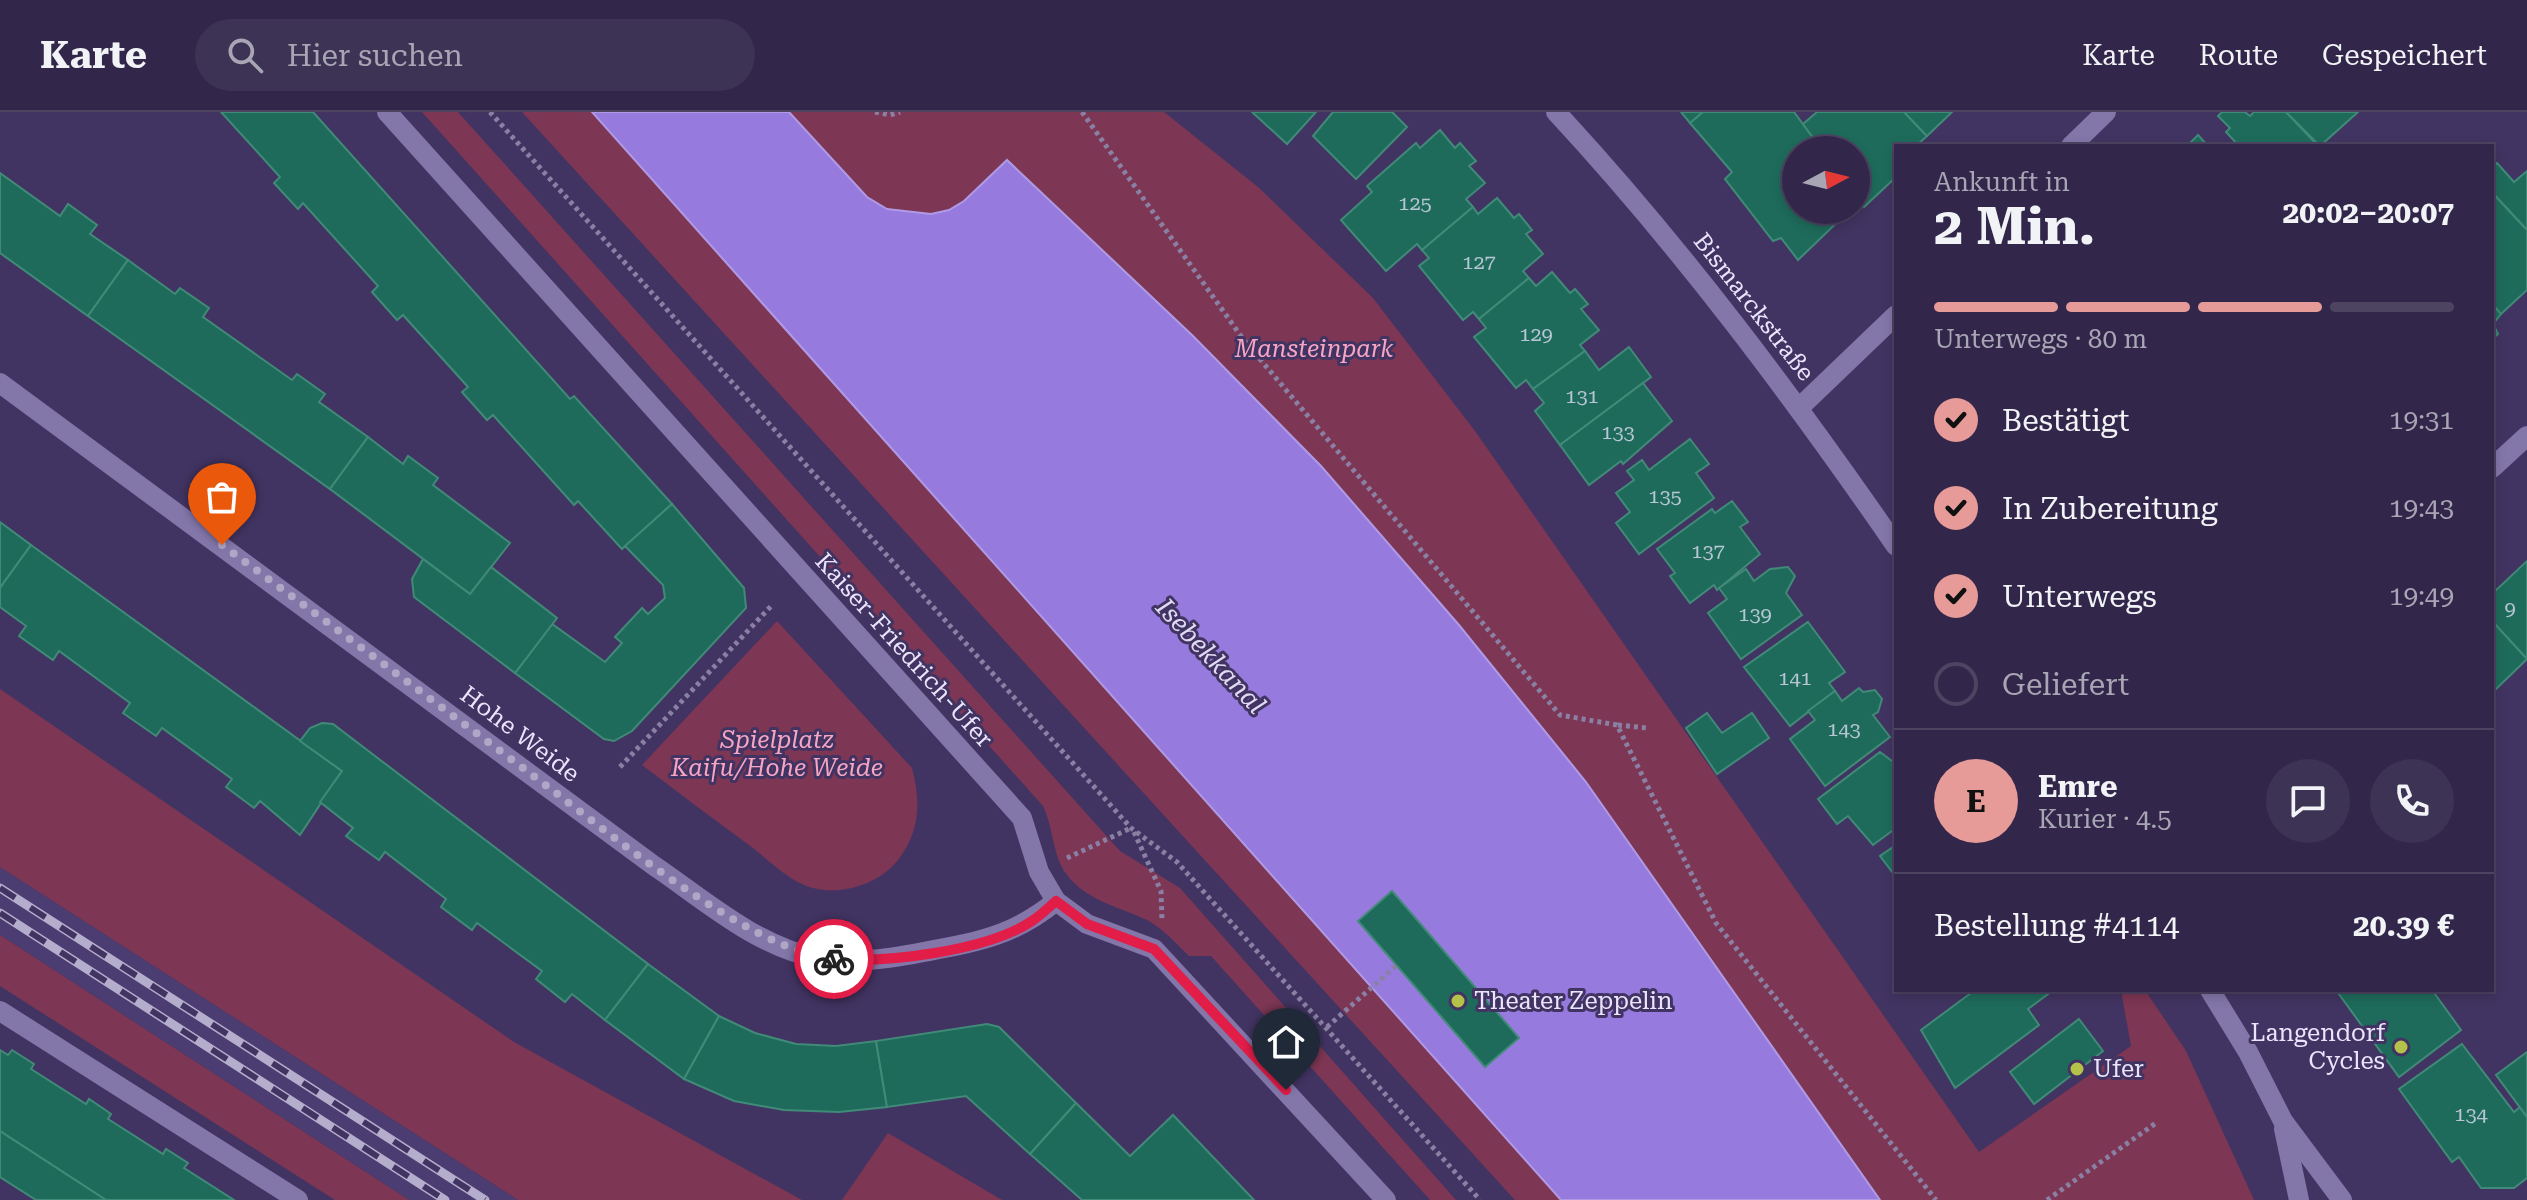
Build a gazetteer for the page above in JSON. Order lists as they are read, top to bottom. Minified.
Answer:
{"streets":{"street":["Bismarckstraße","Kaiser-Friedrich-Ufer","Hohe Weide"]},"crossings":[["Kaiser-Friedrich-Ufer","Hohe Weide"]],"water":["Isebekkanal"],"parks":["Mansteinpark","Spielplatz Kaifu/Hohe Weide"],"places":["Theater Zeppelin","Langendorf Cycles","Ufer"],"house_numbers":["125","127","129","131","133","135","137","9","139","141","143","134"],"north":"right","page":{"header":"Karte","search":"Hier suchen","nav":["Karte","Route","Gespeichert"],"heading":["2 Min.","Ankunft in","20:02–20:07"],"panel":["Emre","Kurier · 4.5","Bestellung #4114","20.39 €"],"bar":"Unterwegs · 80 m","list":[["Bestätigt","19:31"],["In Zubereitung","19:43"],["Unterwegs","19:49"],"Geliefert"],"round":"E"}}
